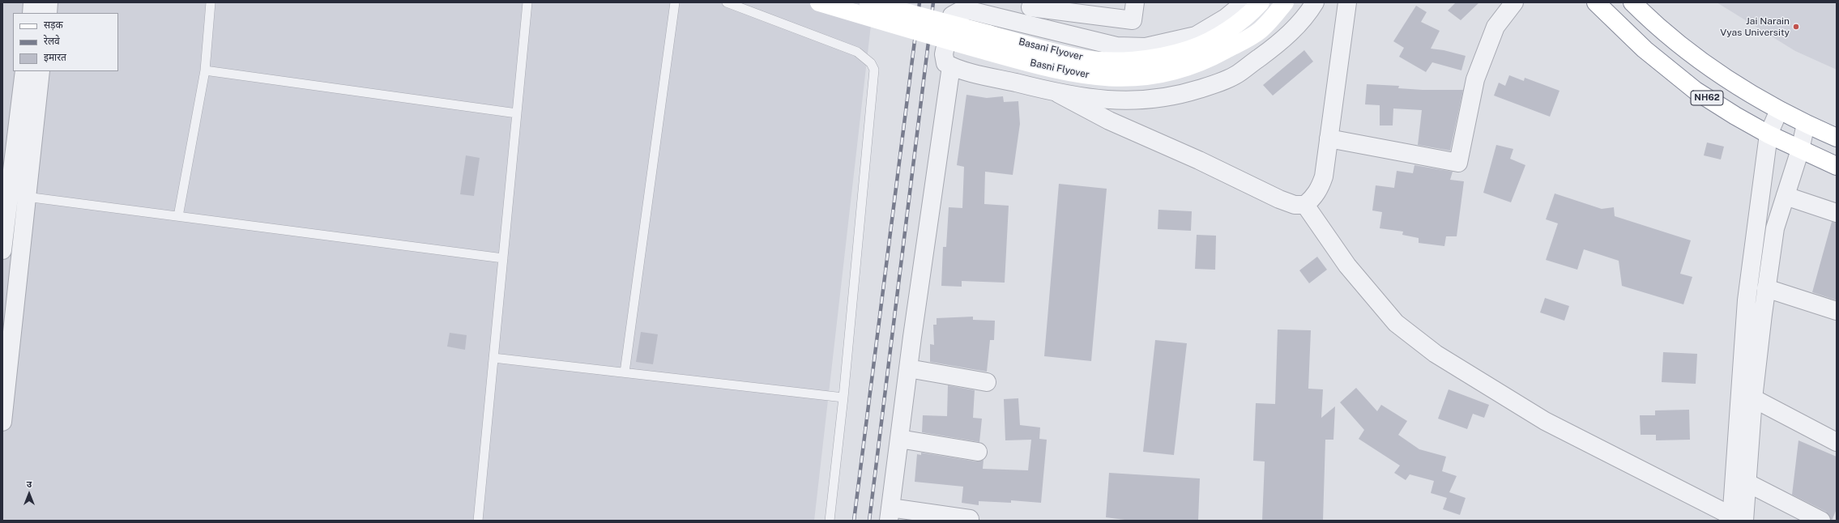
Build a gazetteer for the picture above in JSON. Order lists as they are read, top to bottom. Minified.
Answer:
{"streets":{"main road":["Basani Flyover","Basni Flyover","NH62"]},"places":["Jai Narain Vyas University"],"legend":["सड़क","रेलवे","इमारत"],"north":"top"}
